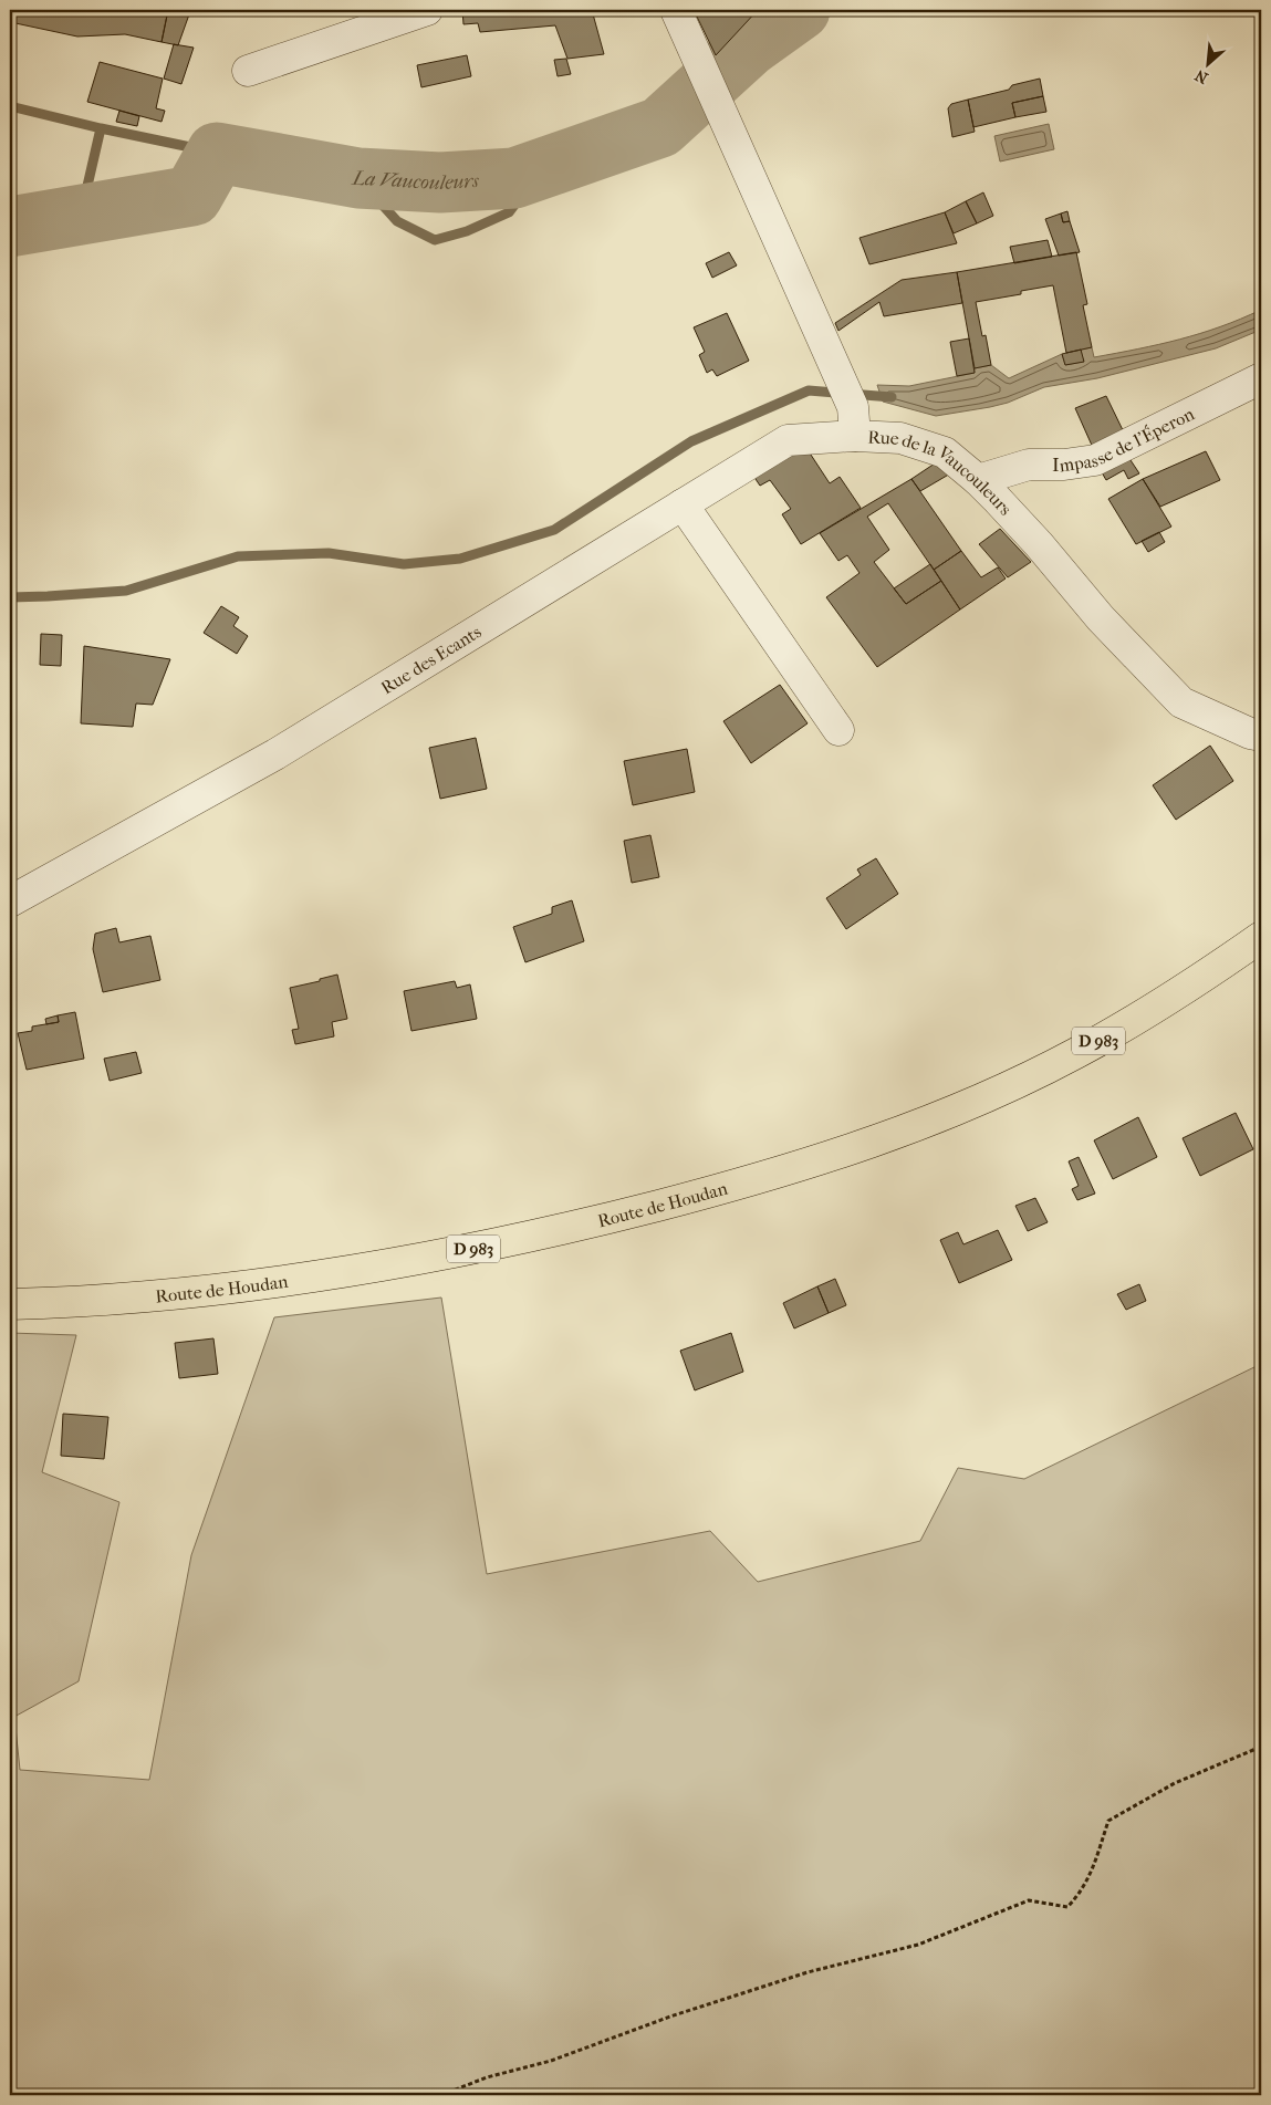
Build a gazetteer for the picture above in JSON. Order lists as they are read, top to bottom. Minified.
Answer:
{"streets":{"main road":["D 983","Route de Houdan"],"street":["Impasse de l'Éperon","Rue de la Vaucouleurs","Rue des Ecants"]},"crossings":[["Impasse de l'Éperon","Rue de la Vaucouleurs"],["Rue de la Vaucouleurs","Rue des Ecants"]],"water":["La Vaucouleurs"],"north":"bottom left"}
